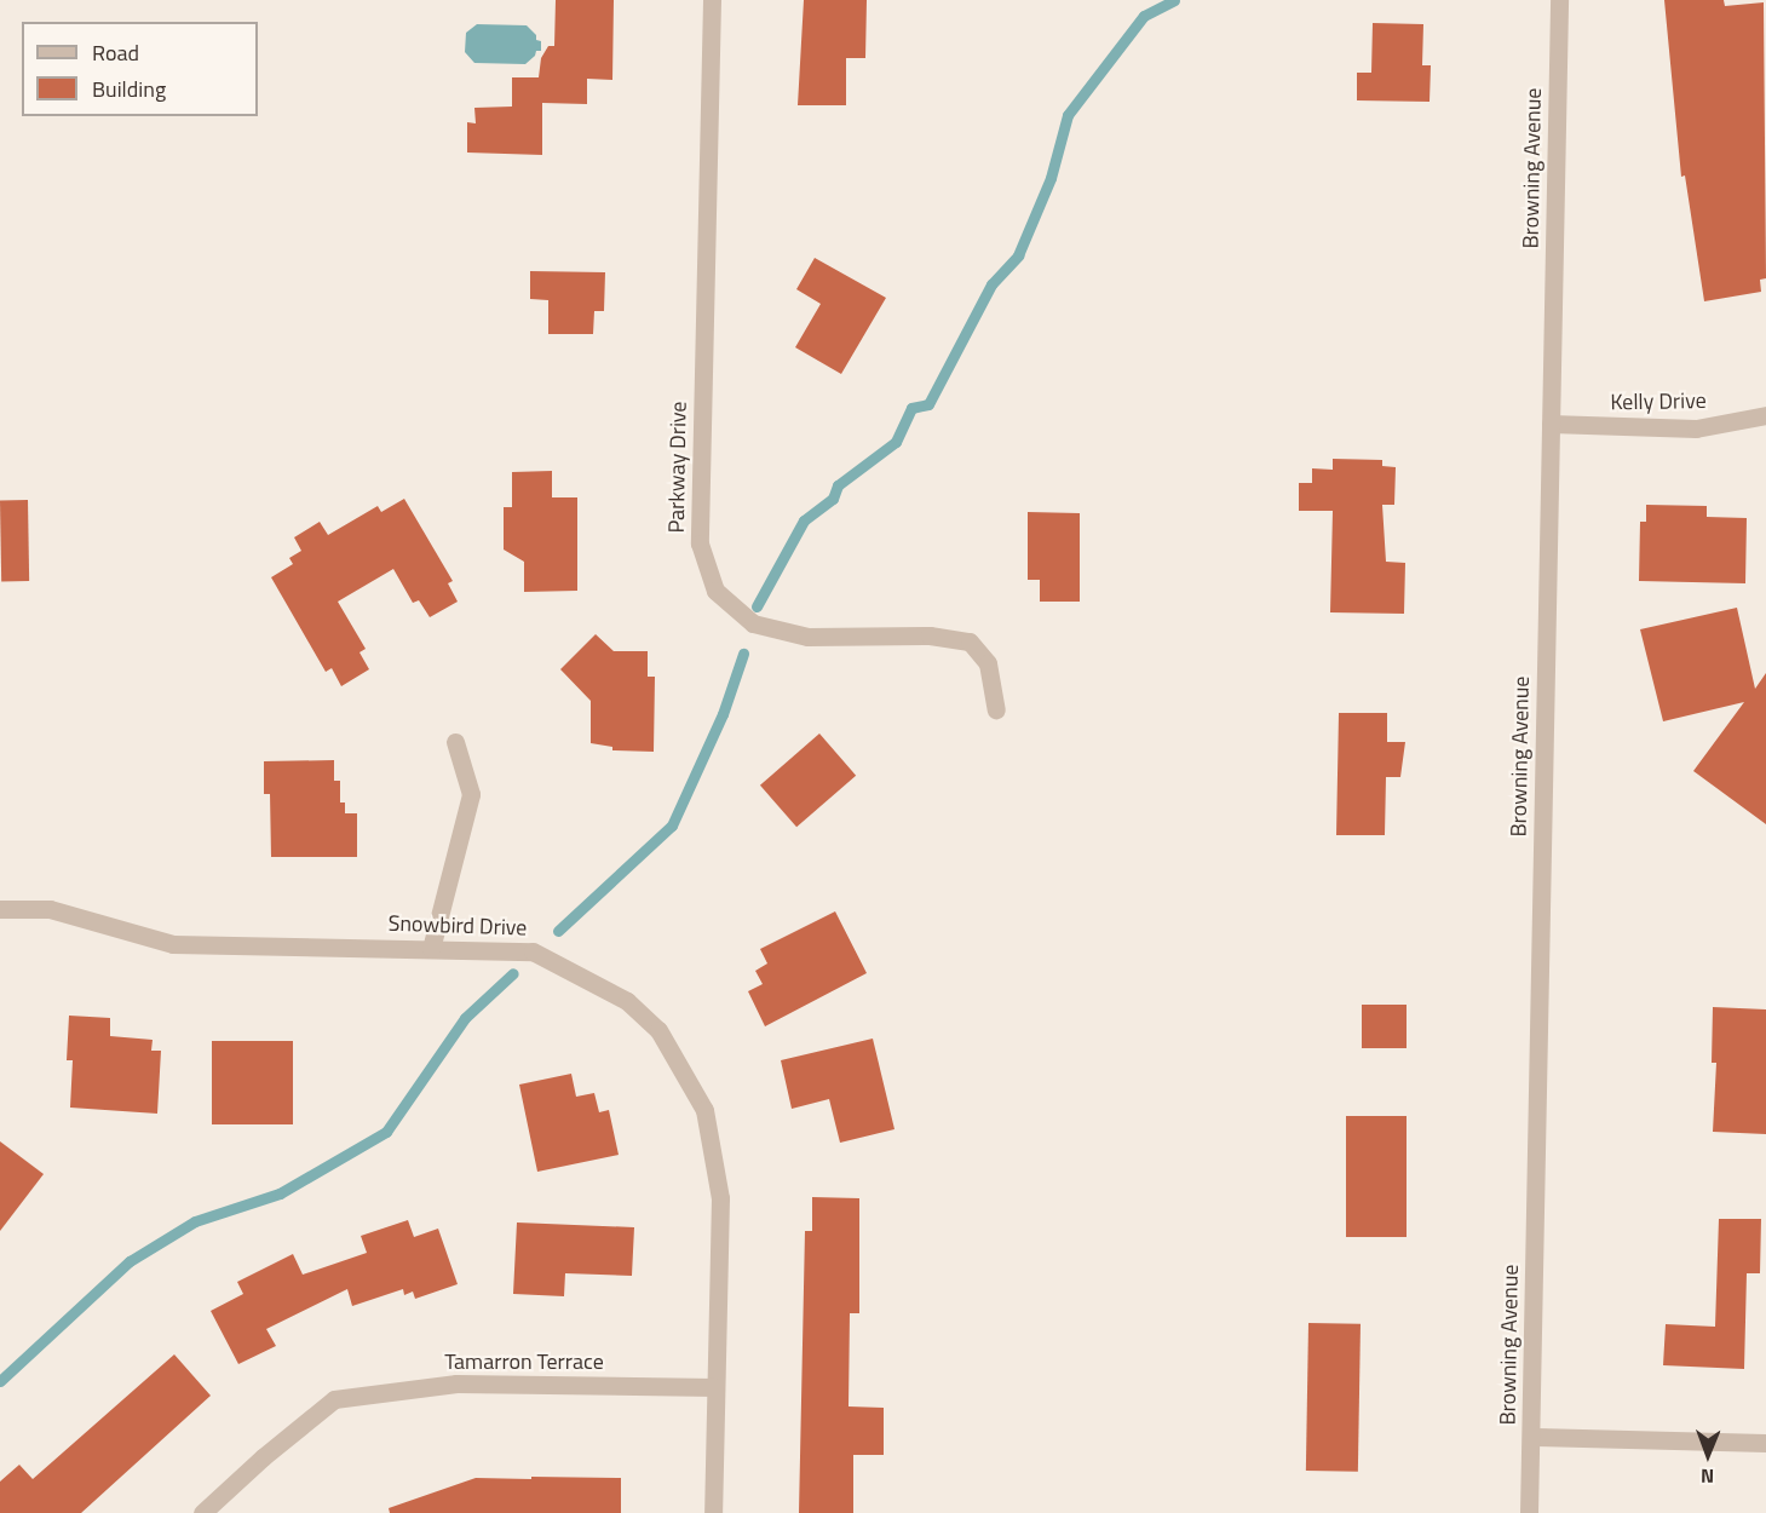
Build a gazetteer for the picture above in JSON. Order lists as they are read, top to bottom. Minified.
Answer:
{"streets":{"street":["Browning Avenue","Kelly Drive","Parkway Drive","Snowbird Drive","Tamarron Terrace"]},"crossings":[["Browning Avenue","Kelly Drive"],["Snowbird Drive","Tamarron Terrace"]],"legend":["Road","Building"],"north":"bottom"}
